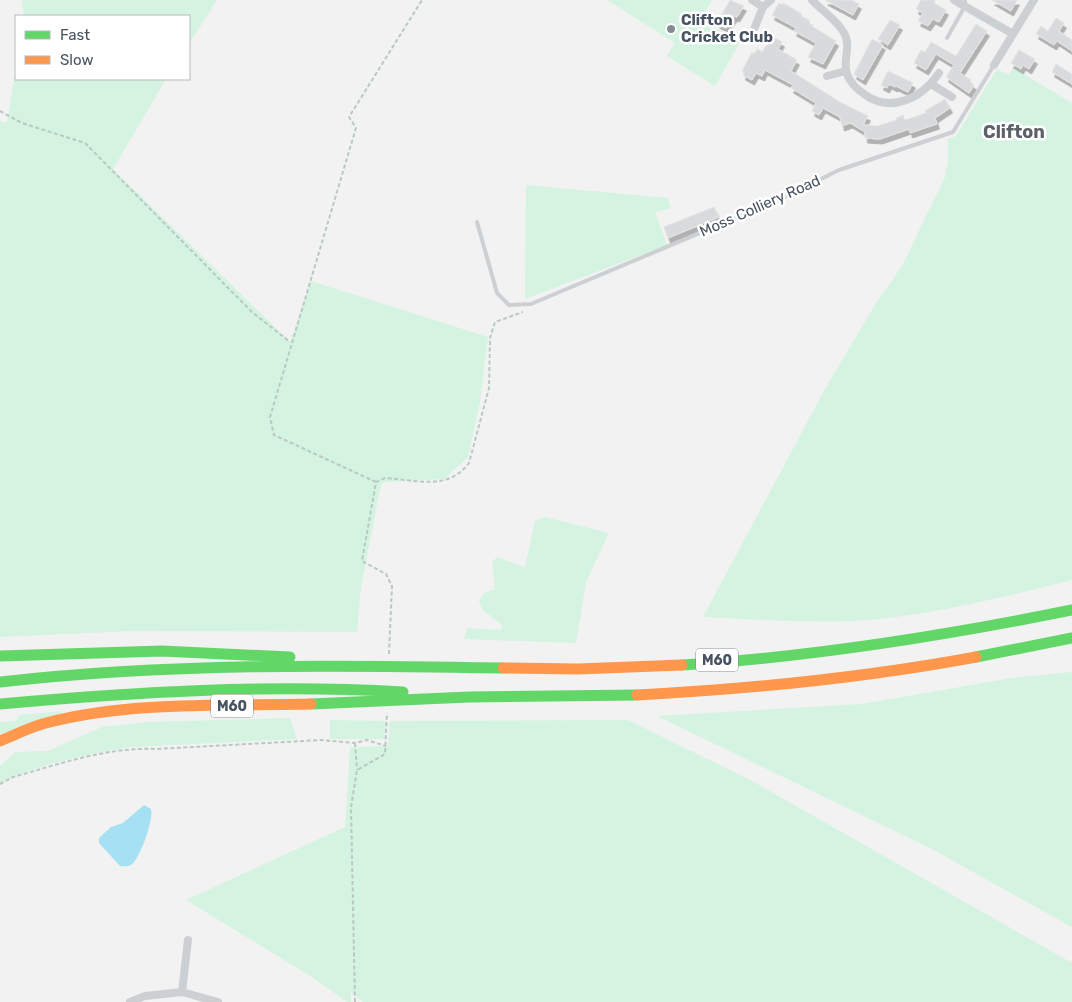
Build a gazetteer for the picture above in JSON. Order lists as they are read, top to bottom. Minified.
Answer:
{"streets":{"highway":["M60"],"street":["Moss Colliery Road"]},"districts":["Clifton"],"places":["Clifton Cricket Club"],"legend":["Fast","Slow"]}
